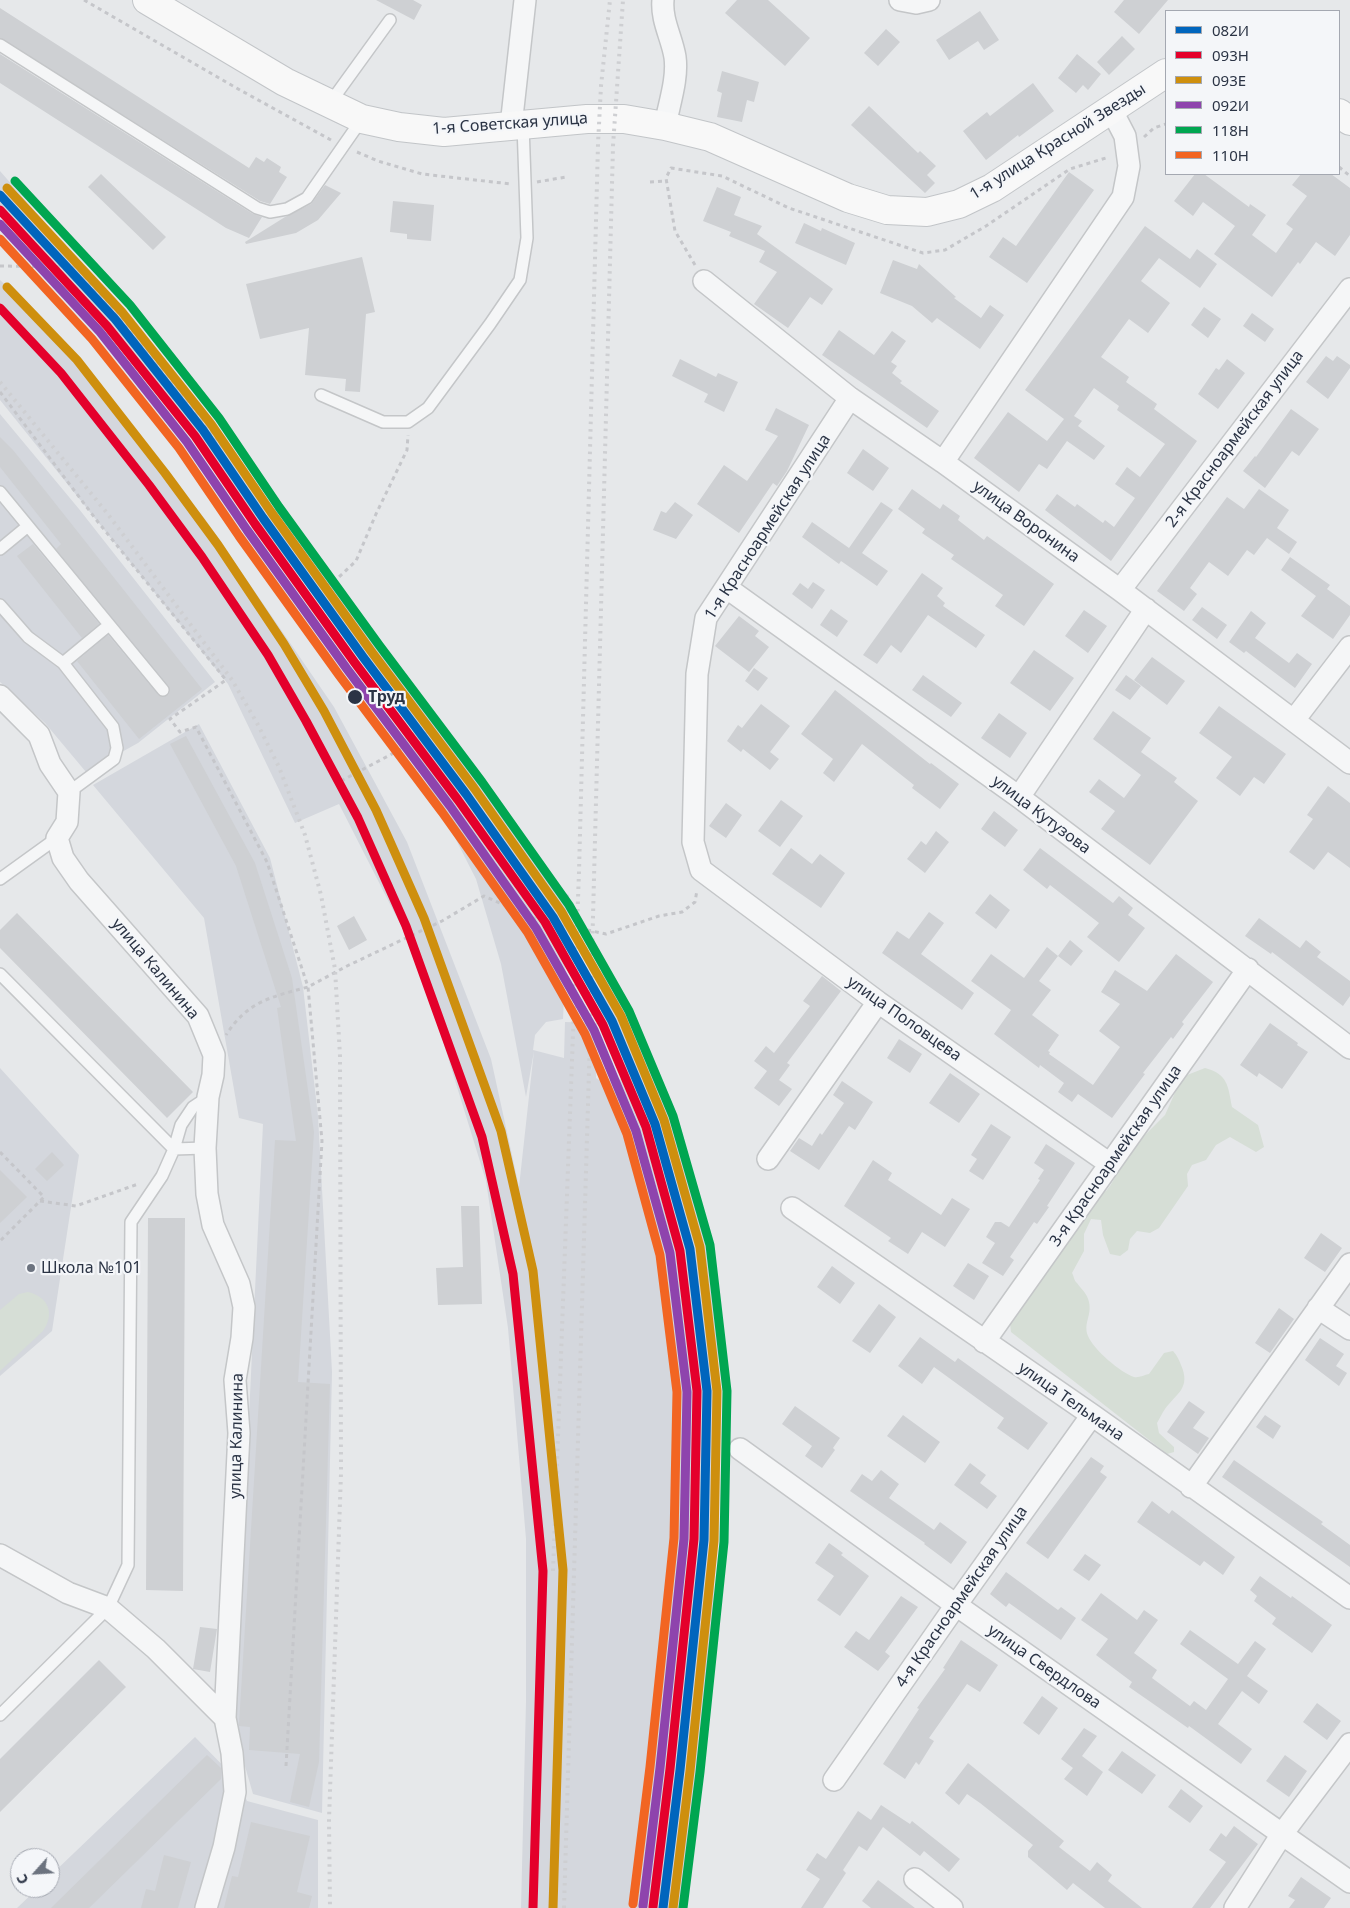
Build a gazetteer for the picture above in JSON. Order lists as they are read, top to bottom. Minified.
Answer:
{"streets":{"main road":["1-я Советская улица","1-я улица Красной Звезды"],"street":["2-я Красноармейская улица","улица Воронина","1-я Красноармейская улица","улица Кутузова","улица Калинина","улица Половцева","3-я Красноармейская улица","улица Тельмана","4-я Красноармейская улица","улица Свердлова"]},"crossings":[["1-я Советская улица","1-я улица Красной Звезды"],["2-я Красноармейская улица","улица Воронина"],["улица Воронина","1-я Красноармейская улица"],["1-я Красноармейская улица","улица Кутузова"],["1-я Красноармейская улица","улица Половцева"],["улица Кутузова","3-я Красноармейская улица"],["улица Половцева","3-я Красноармейская улица"],["3-я Красноармейская улица","улица Тельмана"],["улица Тельмана","4-я Красноармейская улица"],["4-я Красноармейская улица","улица Свердлова"]],"places":["Труд","Школа №101"],"lines":["transit line 118Н","transit line 093Е","transit line 082И","transit line 093Н","transit line 092И","transit line 110Н"],"legend":["082И","093Н","093Е","092И","118Н","110Н"],"north":"bottom left"}
